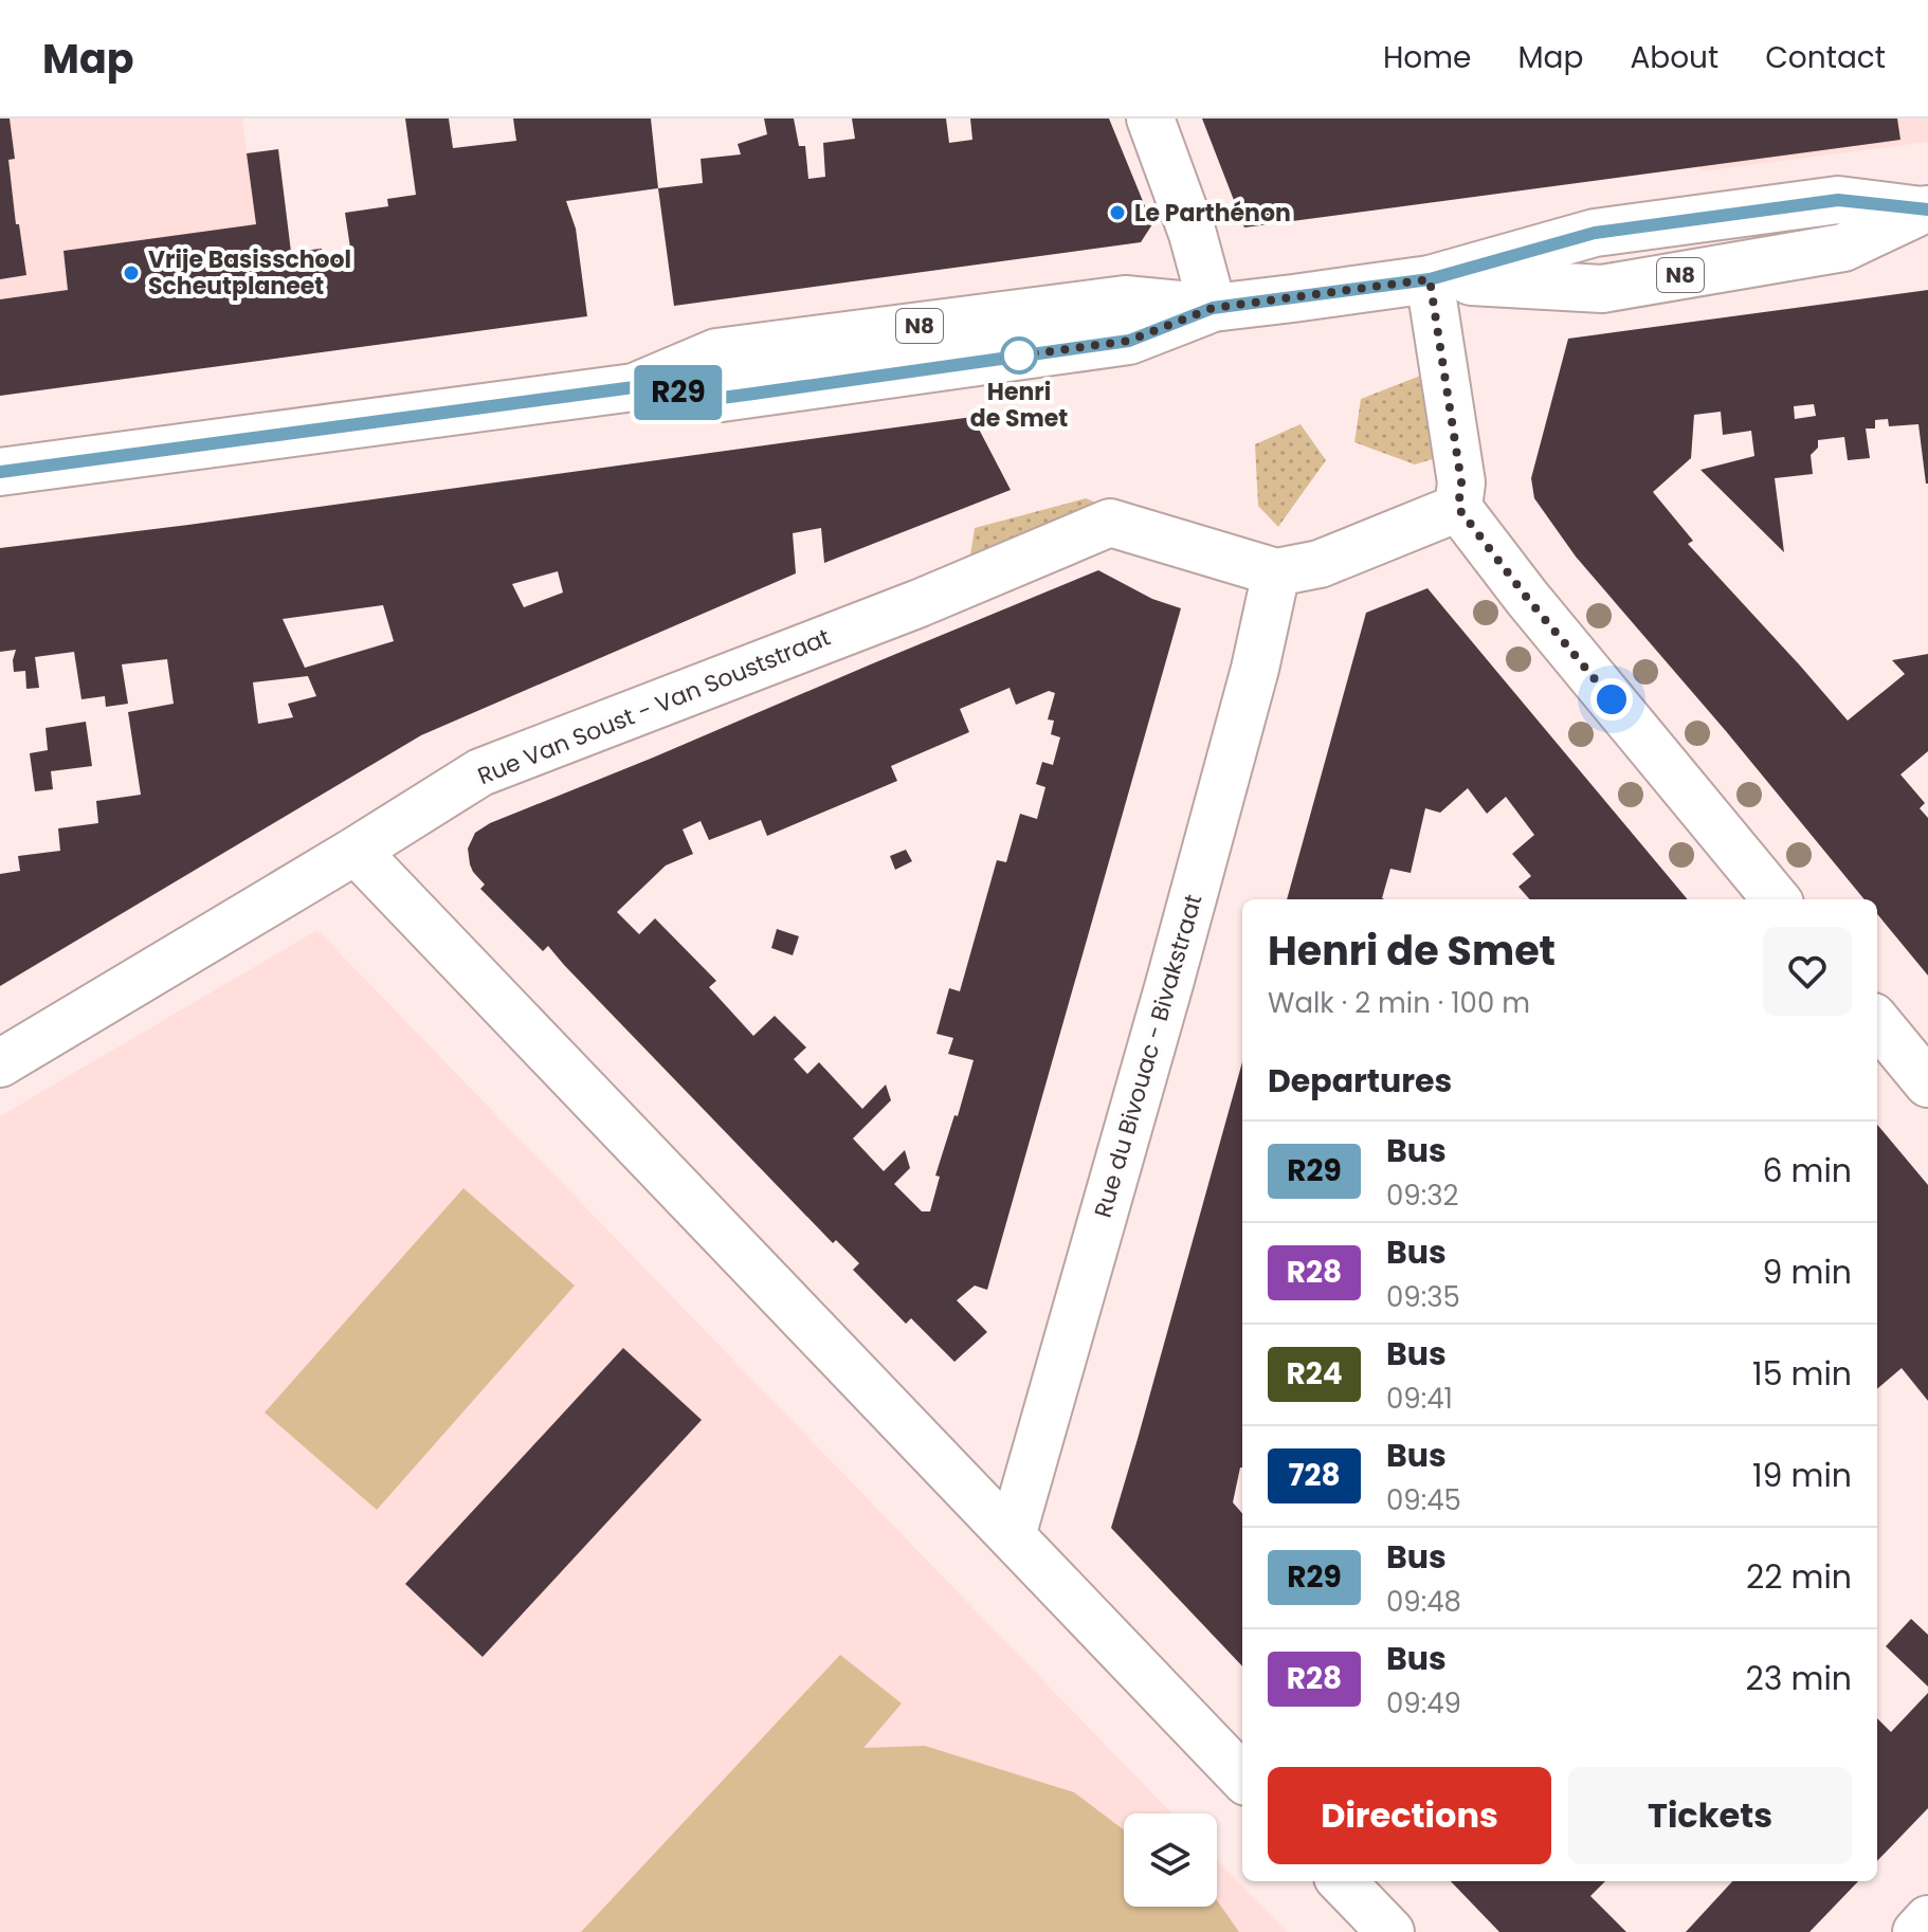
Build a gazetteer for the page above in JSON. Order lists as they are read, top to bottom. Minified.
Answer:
{"streets":{"street":["N8","Rue Van Soust - Van Souststraat","Rue du Bivouac - Bivakstraat"]},"crossings":[["Rue Van Soust - Van Souststraat","Rue du Bivouac - Bivakstraat"]],"places":["Le Parthénon","Vrije Basisschool Scheutplaneet","Henri de Smet"],"lines":["bus line R29"],"page":{"header":"Map","nav":["Home","Map","About","Contact"],"on_map":"R29","heading":[["Henri de Smet","Walk · 2 min · 100 m"],"Departures"],"list":[{"mark":"R29","name":"Bus","note":"09:32","value":"6 min"},{"mark":"R28","name":"Bus","note":"09:35","value":"9 min"},{"mark":"R24","name":"Bus","note":"09:41","value":"15 min"},{"mark":"728","name":"Bus","note":"09:45","value":"19 min"},{"mark":"R29","name":"Bus","note":"09:48","value":"22 min"},{"mark":"R28","name":"Bus","note":"09:49","value":"23 min"}],"buttons":["Directions","Tickets"]}}
